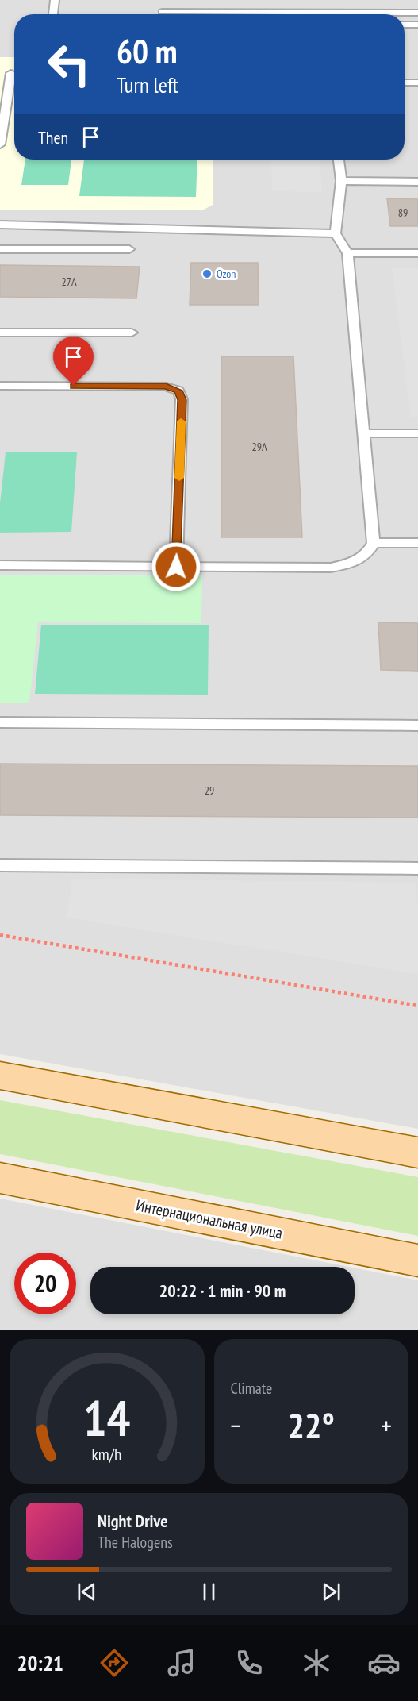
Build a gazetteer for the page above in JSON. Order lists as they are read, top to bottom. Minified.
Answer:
{"streets":{"main road":["Интернациональная улица"]},"places":["Ozon"],"house_numbers":["89","27А","29А","29"],"page":{"turn":["60 m","Turn left"],"then":"Then","limit":"20","trip":"20:22 · 1 min · 90 m","tile":"Climate","heat":["−","22°","+"],"song":["Night Drive","The Halogens"],"tabs":"20:21","gauge":["14","km/h"]}}
